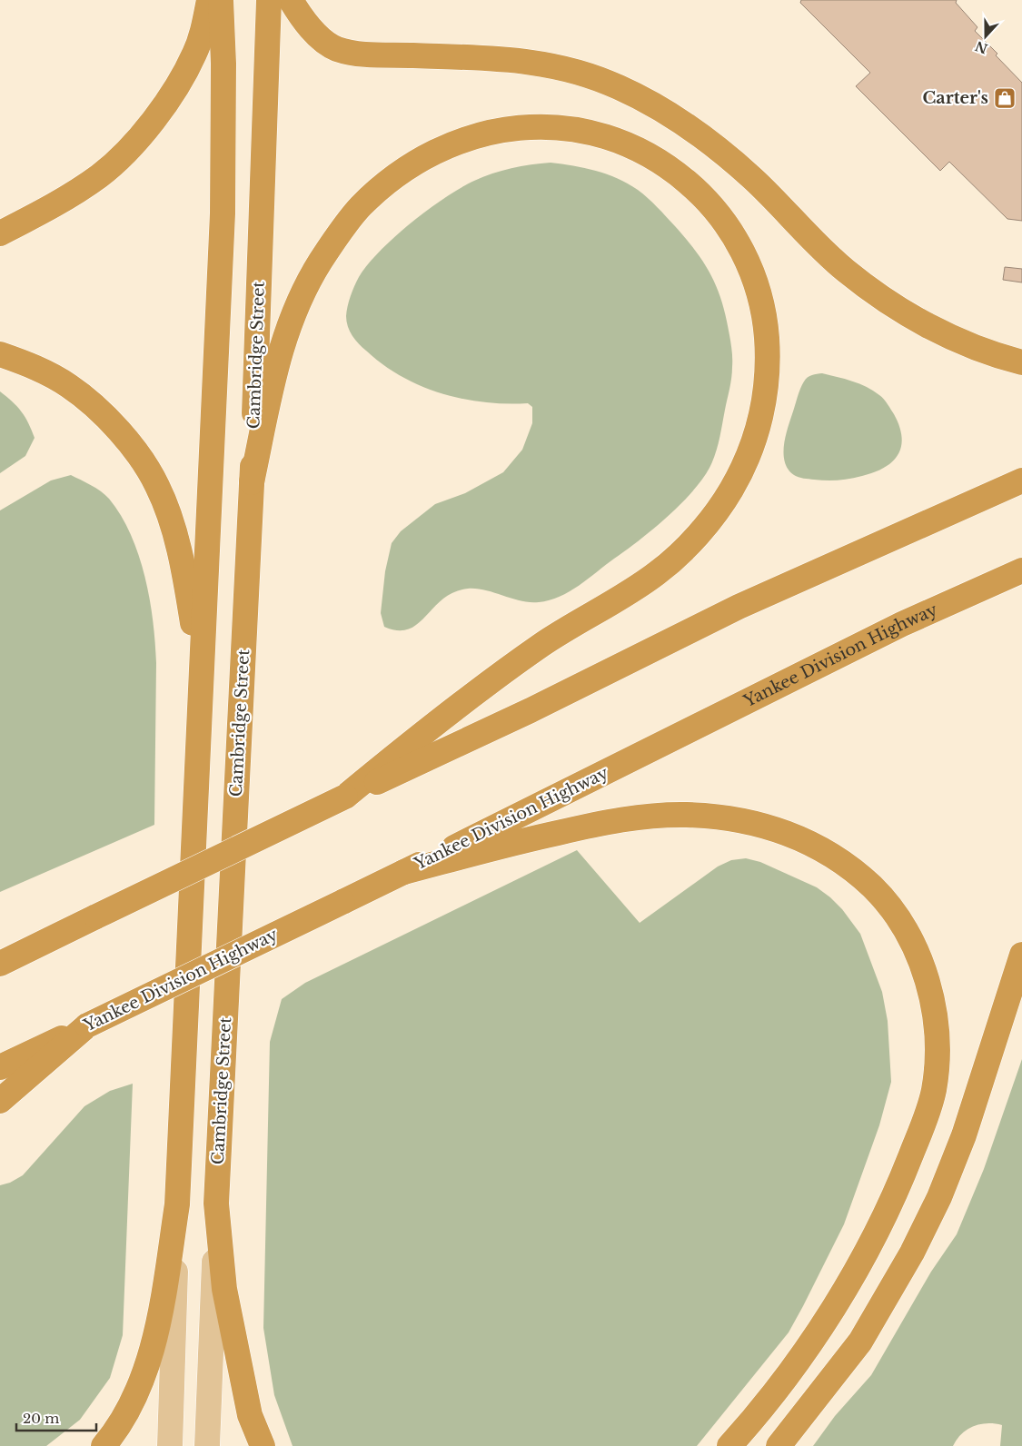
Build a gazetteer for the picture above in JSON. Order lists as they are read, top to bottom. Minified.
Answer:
{"streets":{"highway":["Cambridge Street","Yankee Division Highway"]},"places":{"shop":["Carter's"]},"scale_bar":"20 m","north":"bottom"}
